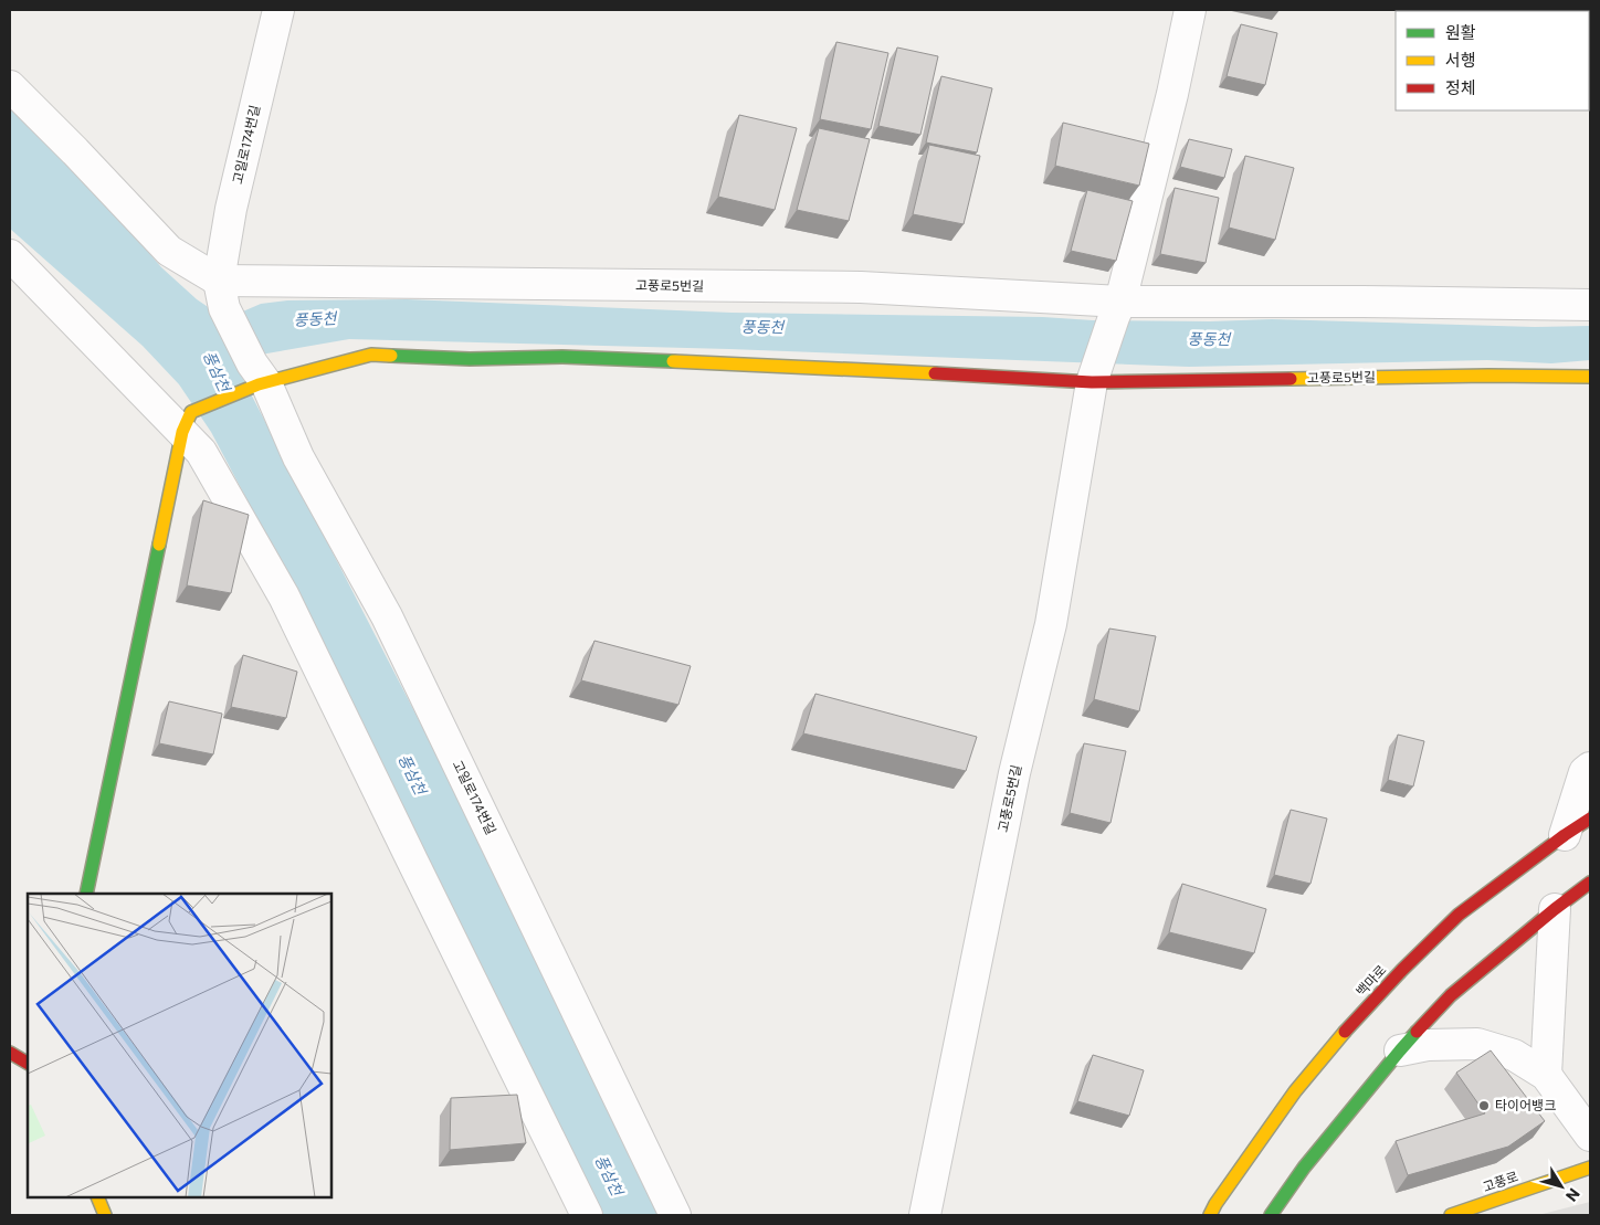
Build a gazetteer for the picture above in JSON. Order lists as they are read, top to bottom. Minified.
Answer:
{"streets":{"street":["고일로174번길","고풍로5번길","백마로","고풍로"]},"crossings":[["고일로174번길","고풍로5번길"]],"water":["풍동천","풍삼천"],"places":["타이어뱅크"],"legend":["원활","서행","정체"],"north":"bottom right"}
